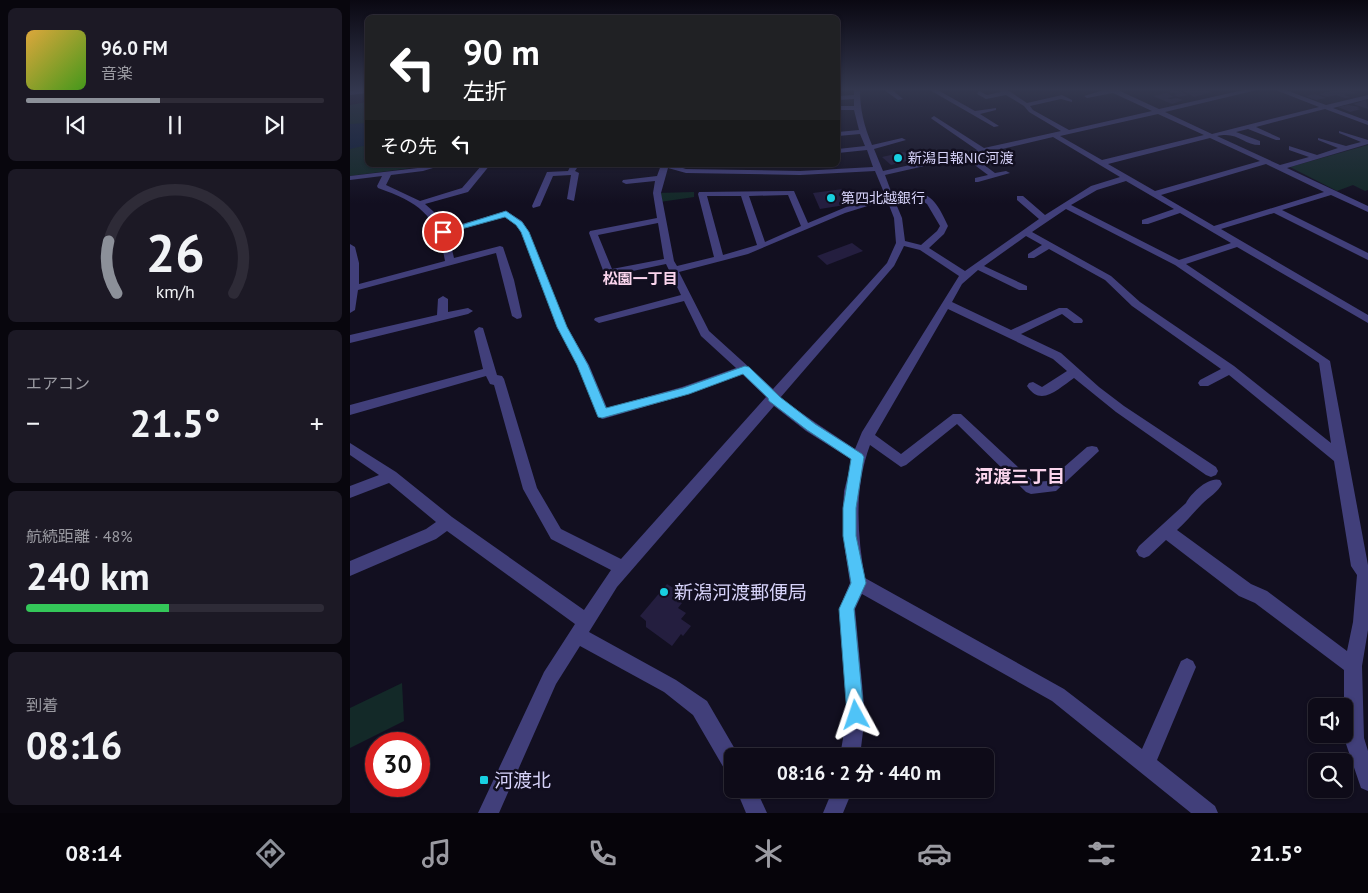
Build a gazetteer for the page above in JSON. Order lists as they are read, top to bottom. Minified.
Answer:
{"districts":["松園一丁目","河渡三丁目"],"places":{"other":["新潟日報NIC河渡","第四北越銀行","新潟河渡郵便局"],"transit":["河渡北"]},"page":{"turn":["90 m","左折"],"song":["96.0 FM","音楽"],"then":"その先","tile":["エアコン",["航続距離 · 48%","240 km"],["到着","08:16"]],"heat":["−","21.5°","+"],"limit":"30","trip":"08:16 · 2 分 · 440 m","tabs":["08:14","21.5°"],"gauge":["26","km/h"]}}
